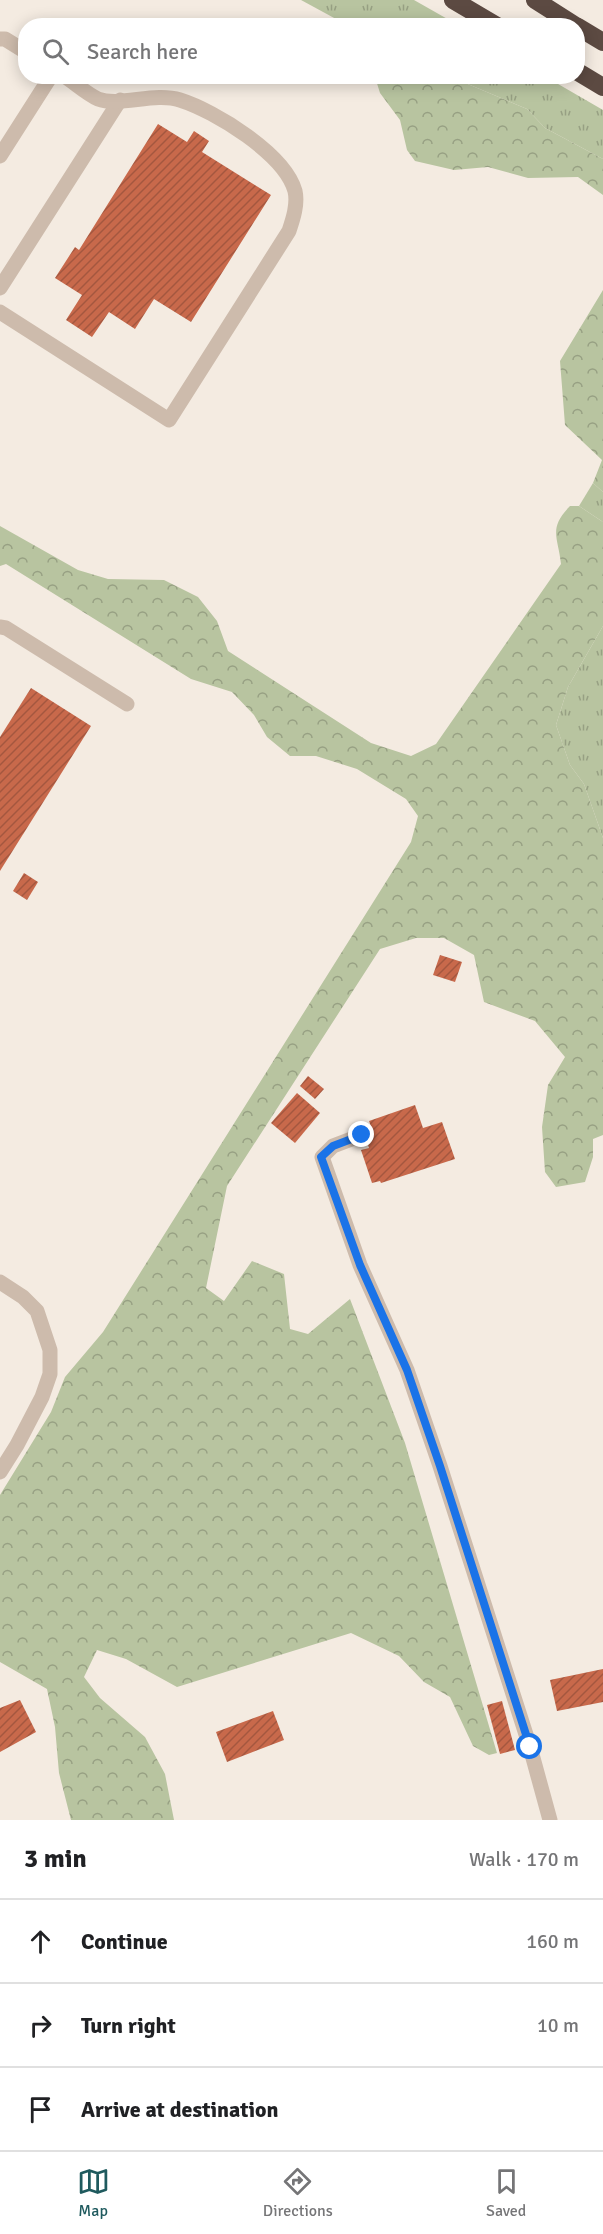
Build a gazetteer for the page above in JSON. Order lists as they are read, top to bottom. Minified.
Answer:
{"page":{"search":"Search here","heading":["3 min","Walk · 170 m"],"list":[["Continue","160 m"],["Turn right","10 m"],"Arrive at destination"],"nav":["Map","Directions","Saved"]}}
